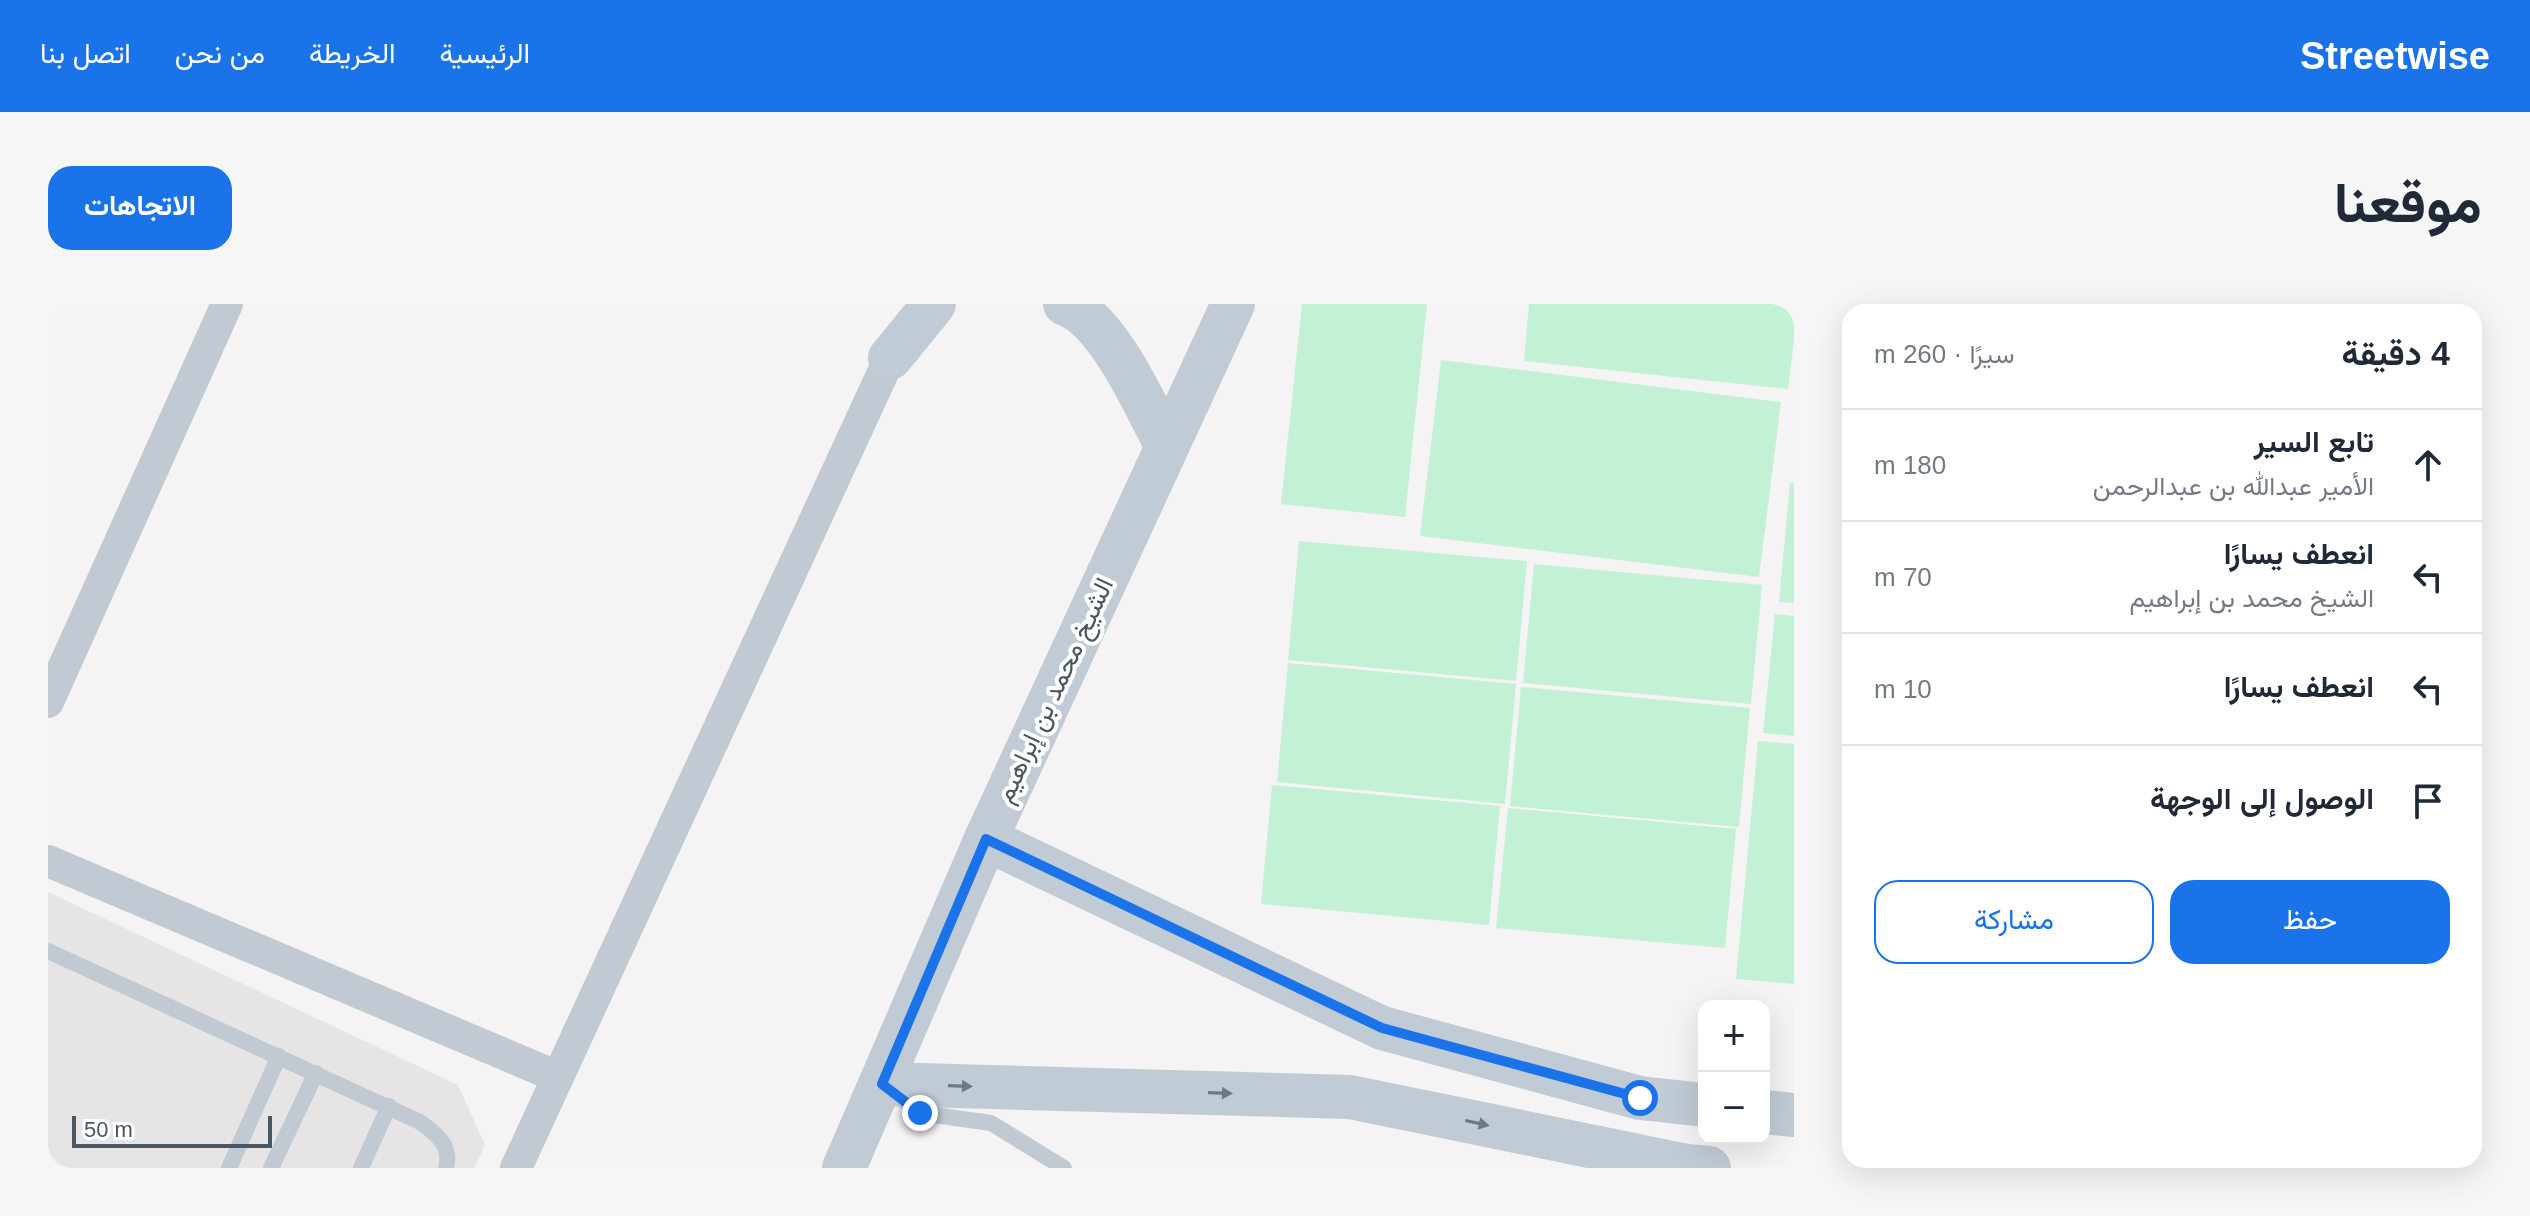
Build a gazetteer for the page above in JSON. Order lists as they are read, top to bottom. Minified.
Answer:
{"streets":{"main road":["الشيخ محمد بن إبراهيم"]},"scale_bar":"50 m","page":{"header":"Streetwise","nav":["الرئيسية","الخريطة","من نحن","اتصل بنا"],"title":"موقعنا","buttons":["الاتجاهات",["حفظ","مشاركة"]],"heading":["4 دقيقة","سيرًا · 260 m"],"list":[["تابع السير","الأمير عبدالله بن عبدالرحمن","180 m"],["انعطف يسارًا","الشيخ محمد بن إبراهيم","70 m"],["انعطف يسارًا","10 m"],"الوصول إلى الوجهة"],"map_buttons":["+","−"],"scale":"50 m"}}
